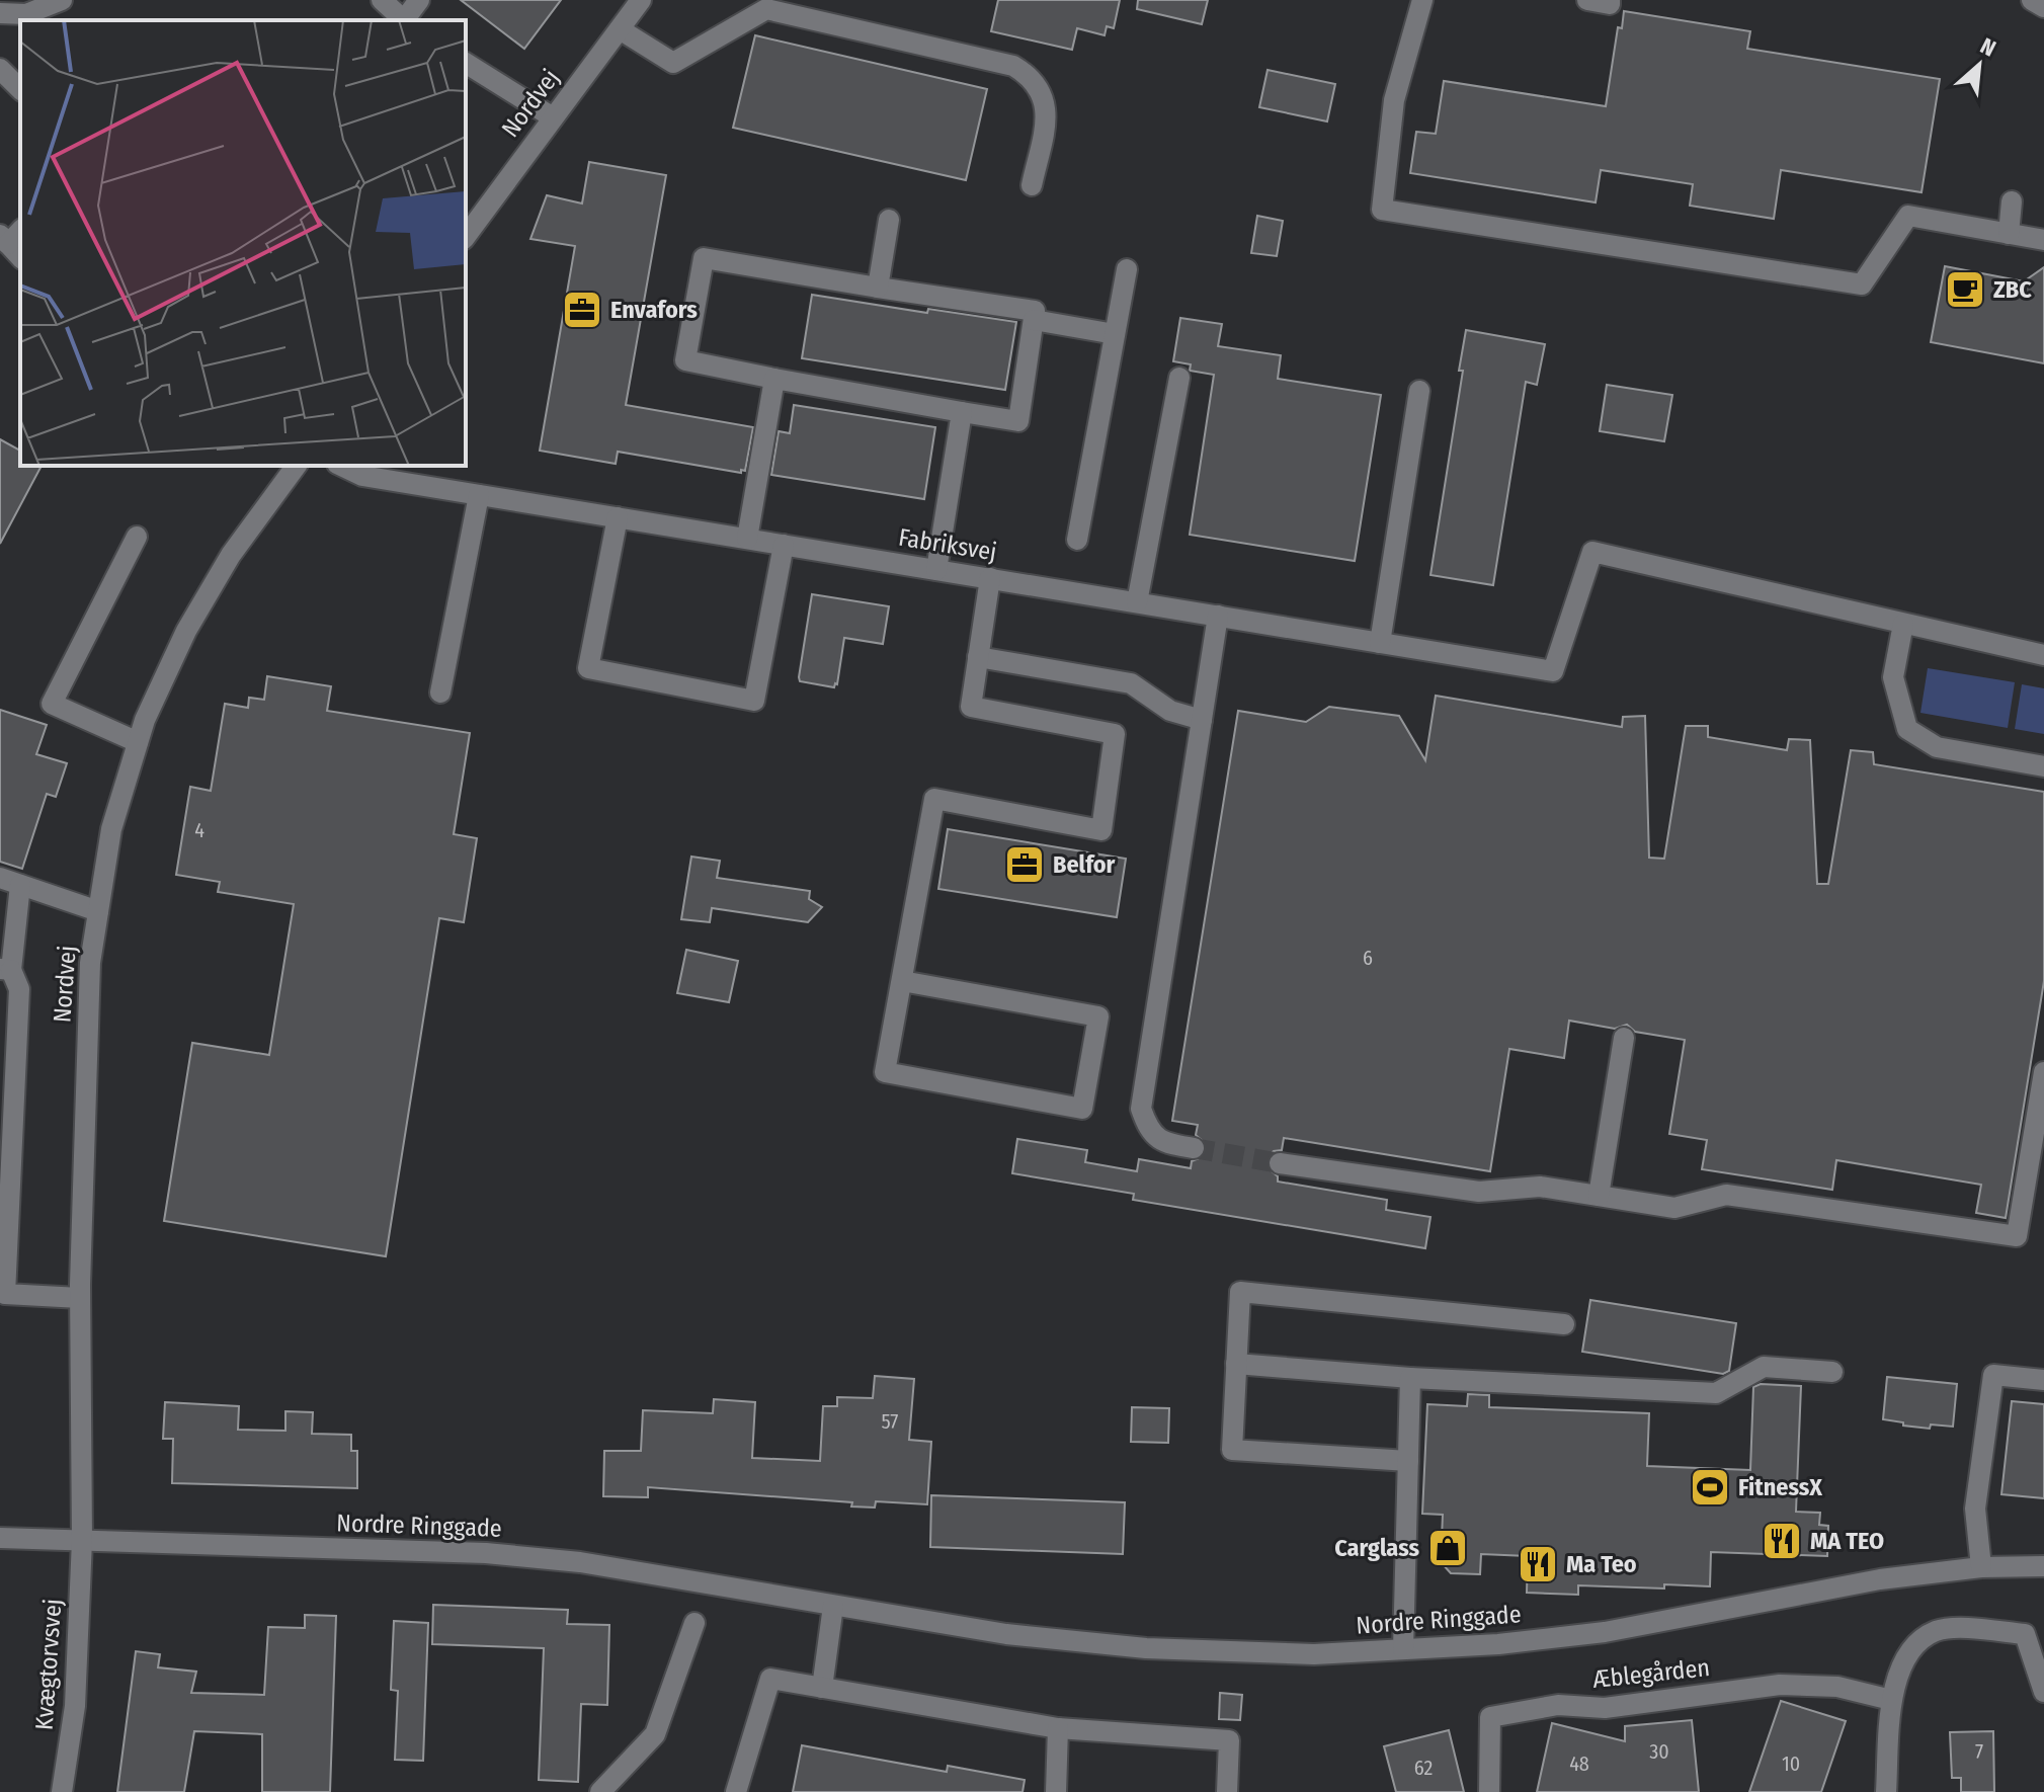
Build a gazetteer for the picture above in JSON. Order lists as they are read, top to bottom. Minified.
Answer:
{"streets":{"street":["Nordvej","Fabriksvej","Nordre Ringgade","Kvægtorvsvej","Æblegården"]},"crossings":[["Nordvej","Nordre Ringgade"],["Nordvej","Kvægtorvsvej"],["Nordre Ringgade","Kvægtorvsvej"]],"places":{"cafe":["ZBC"],"office":["Envafors","Belfor"],"sports":["FitnessX"],"restaurant":["MA TEO","Ma Teo"],"shop":["Carglass"]},"house_numbers":["4","6","57","30","7","48","10","62"],"north":"top right"}
